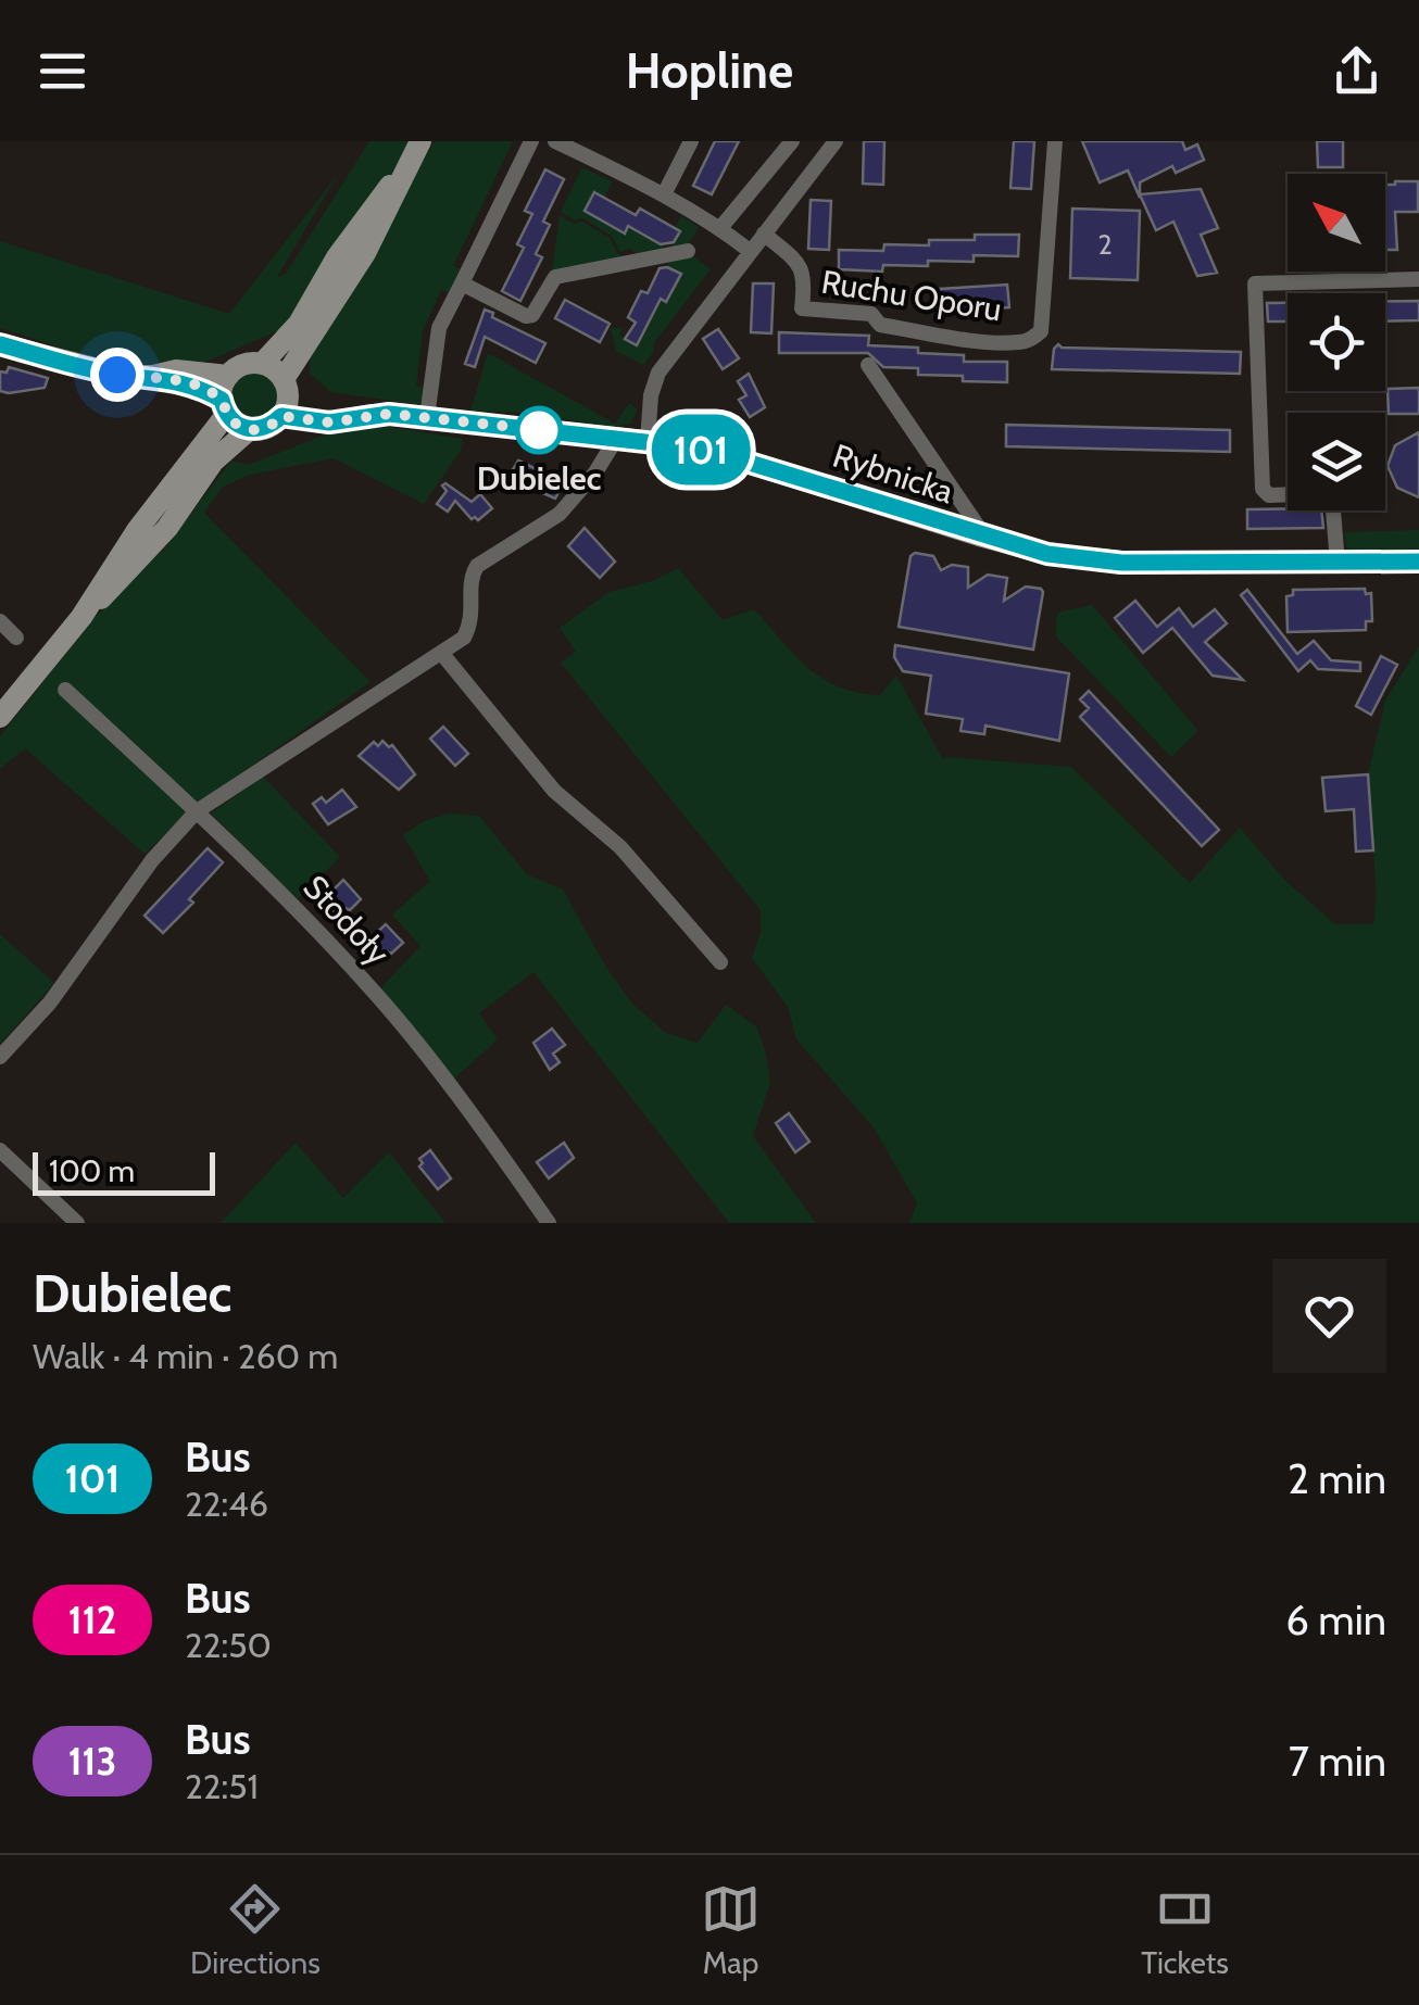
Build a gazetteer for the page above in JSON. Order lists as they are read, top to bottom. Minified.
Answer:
{"streets":{"street":["Ruchu Oporu","Rybnicka","Stodoły"]},"places":["Dubielec"],"lines":["bus line 101"],"house_numbers":["2"],"scale_bar":"100 m","north":"top left","page":{"header":"Hopline","on_map":"101","scale":"100 m","heading":["Dubielec","Walk · 4 min · 260 m"],"list":[{"mark":"101","name":"Bus","note":"22:46","value":"2 min"},{"mark":"112","name":"Bus","note":"22:50","value":"6 min"},{"mark":"113","name":"Bus","note":"22:51","value":"7 min"}],"tabs":["Directions","Map","Tickets"]}}
